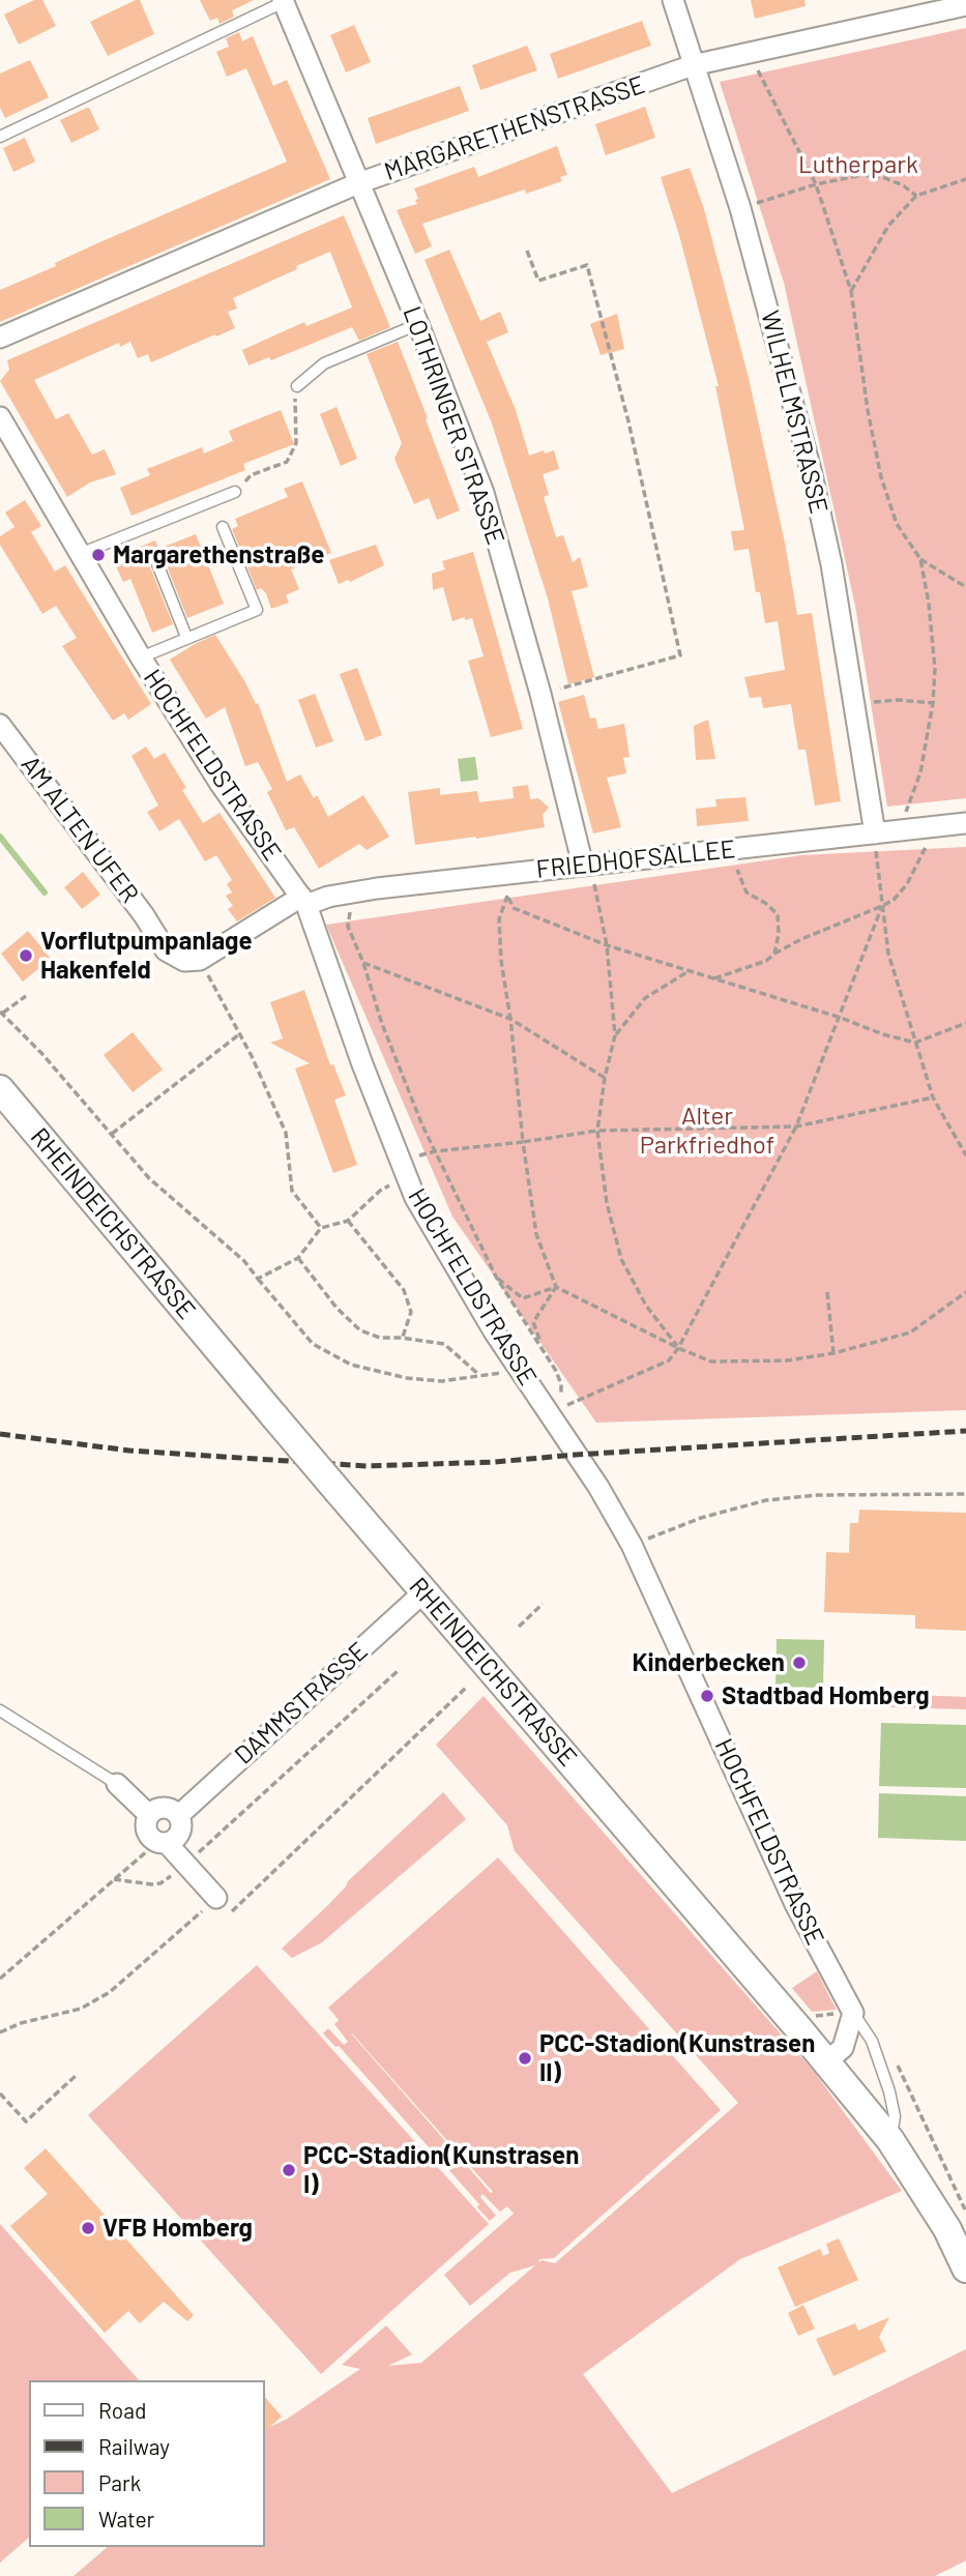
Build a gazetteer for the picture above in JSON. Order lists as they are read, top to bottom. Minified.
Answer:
{"streets":{"main road":["RHEINDEICHSTRASSE"],"street":["MARGARETHENSTRASSE","WILHELMSTRASSE","LOTHRINGER STRASSE","HOCHFELDSTRASSE","AM ALTEN UFER","FRIEDHOFSALLEE","DAMMSTRASSE"]},"crossings":[["MARGARETHENSTRASSE","WILHELMSTRASSE"],["MARGARETHENSTRASSE","LOTHRINGER STRASSE"],["WILHELMSTRASSE","FRIEDHOFSALLEE"],["LOTHRINGER STRASSE","FRIEDHOFSALLEE"],["HOCHFELDSTRASSE","FRIEDHOFSALLEE"],["HOCHFELDSTRASSE","RHEINDEICHSTRASSE"],["RHEINDEICHSTRASSE","DAMMSTRASSE"]],"parks":["Lutherpark","Alter Parkfriedhof"],"places":["Margarethenstraße","Vorflutpumpanlage Hakenfeld","Kinderbecken","Stadtbad Homberg","PCC-Stadion(Kunstrasen II)","PCC-Stadion(Kunstrasen I)","VFB Homberg"],"legend":["Road","Railway","Park","Water"]}
